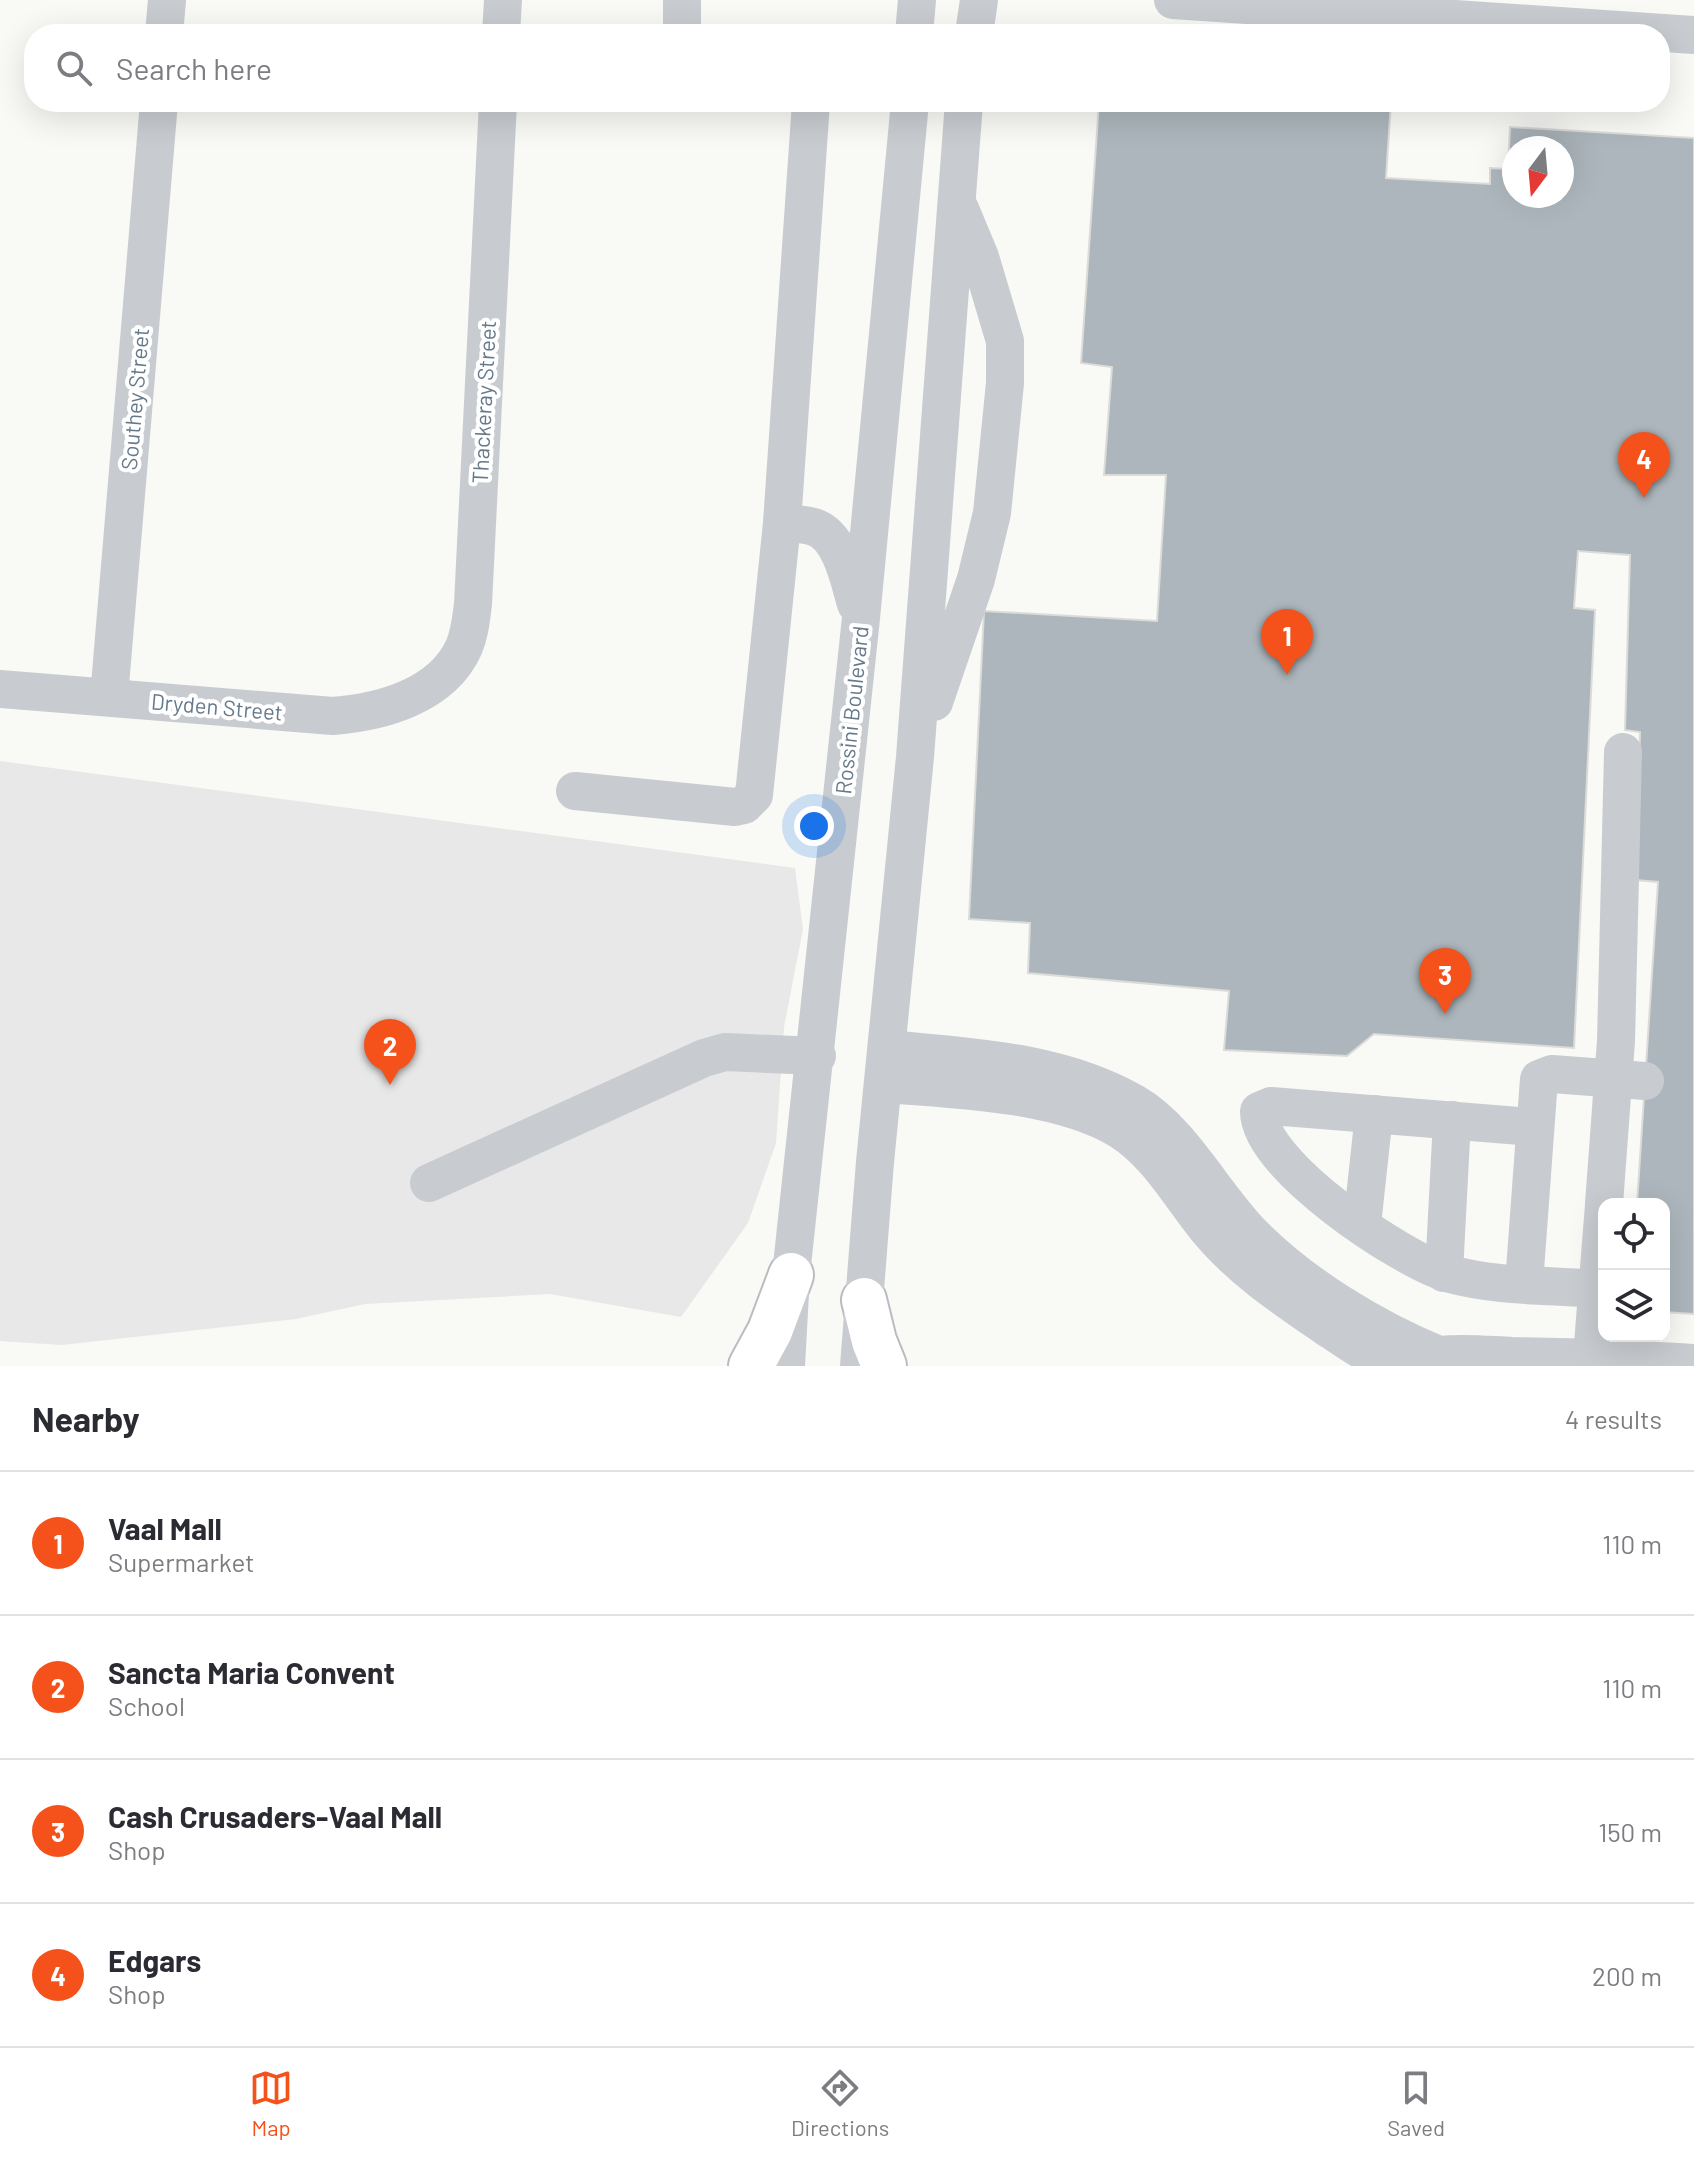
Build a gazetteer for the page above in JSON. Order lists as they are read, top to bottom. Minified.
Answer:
{"streets":{"street":["Southey Street","Thackeray Street","Dryden Street","Rossini Boulevard"]},"crossings":[["Southey Street","Dryden Street"],["Thackeray Street","Dryden Street"]],"north":"bottom","page":{"search":"Search here","pins":["4","1","3","2"],"heading":["Nearby","4 results"],"list":[{"mark":"1","name":"Vaal Mall","note":"Supermarket","value":"110 m"},{"mark":"2","name":"Sancta Maria Convent","note":"School","value":"110 m"},{"mark":"3","name":"Cash Crusaders-Vaal Mall","note":"Shop","value":"150 m"},{"mark":"4","name":"Edgars","note":"Shop","value":"200 m"}],"nav":["Map","Directions","Saved"]}}
